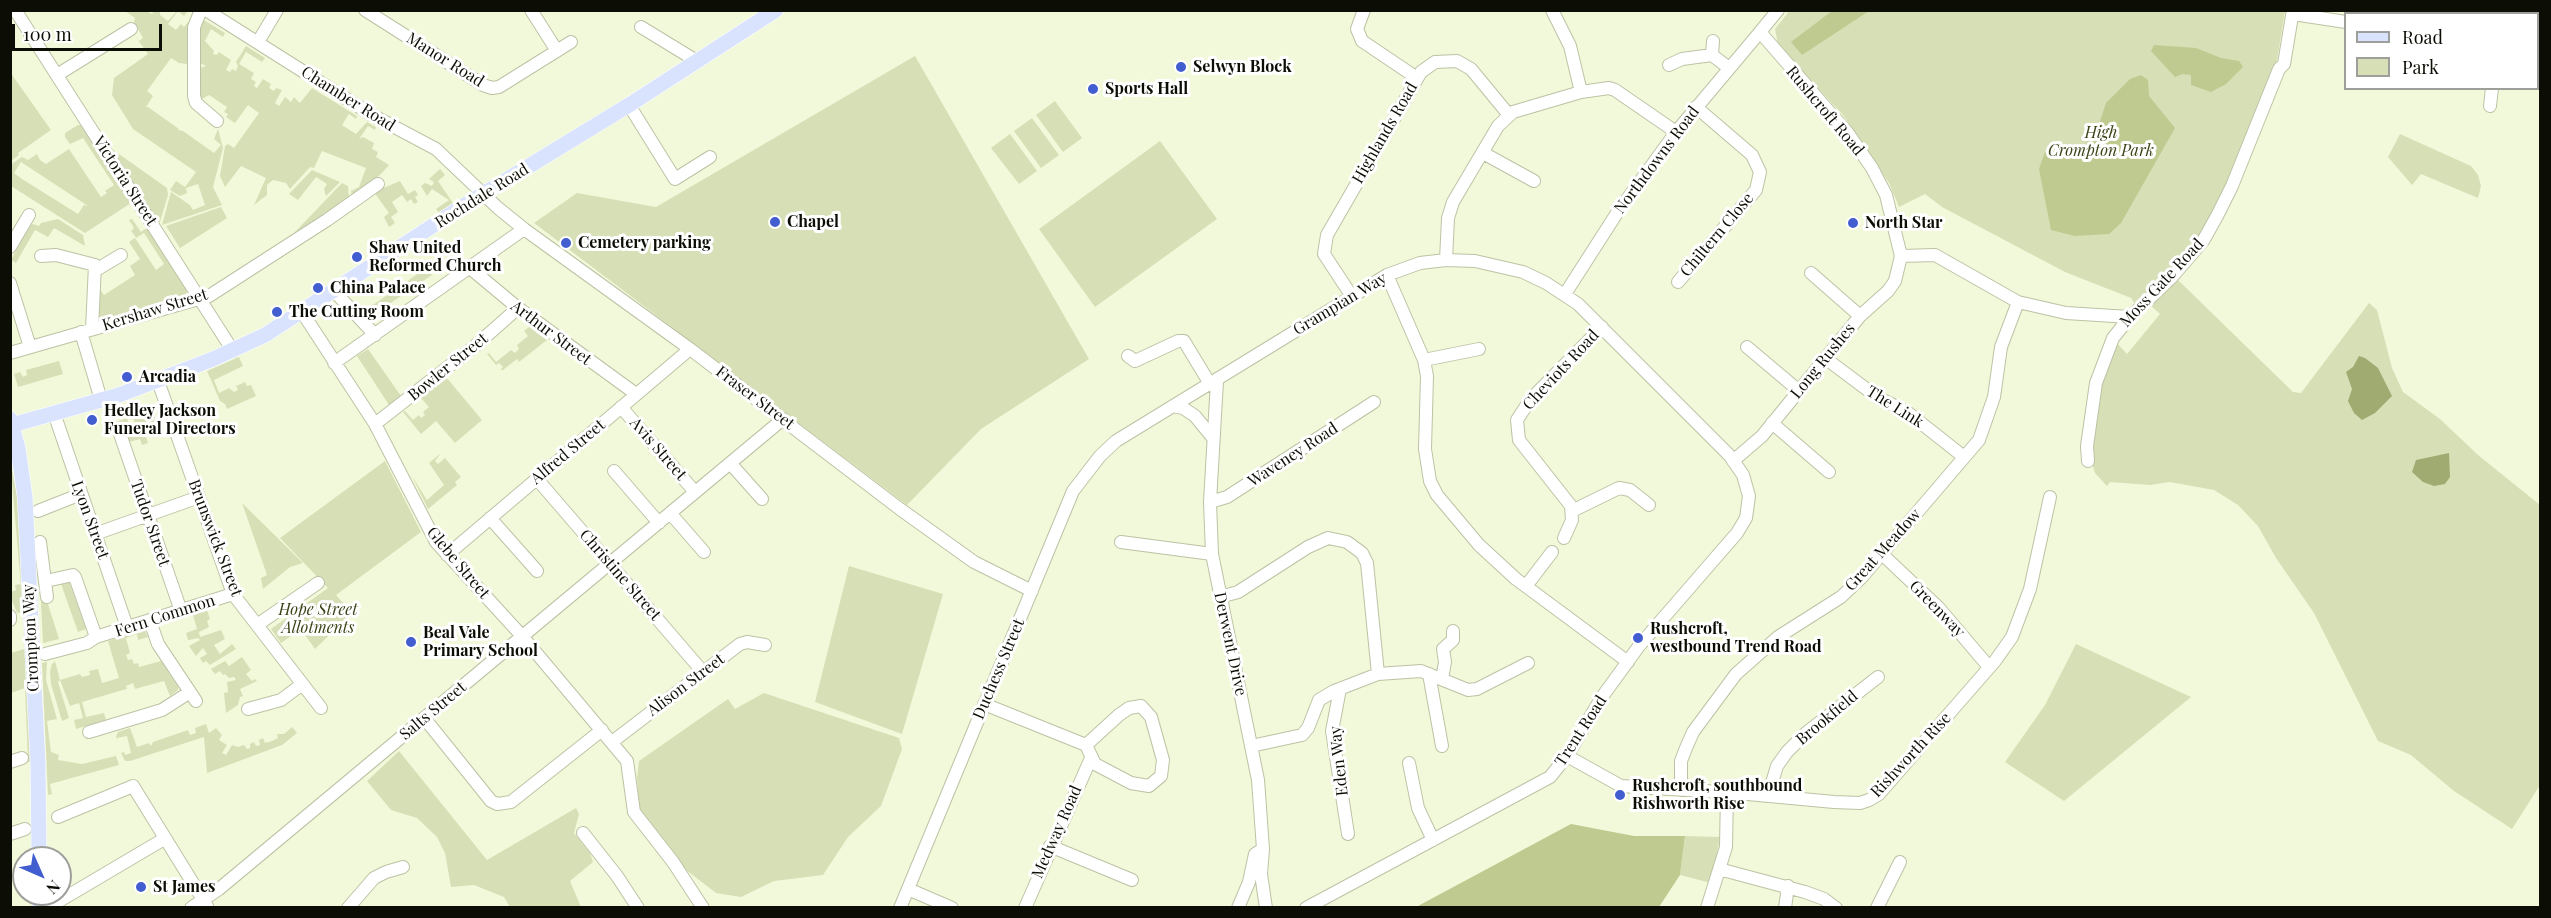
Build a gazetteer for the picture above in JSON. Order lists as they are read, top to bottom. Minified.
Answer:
{"streets":{"main road":["Rochdale Road","Crompton Way"],"street":["Manor Road","Chamber Road","Rushcroft Road","Highlands Road","Northdowns Road","Victoria Street","Chiltern Close","Moss Gate Road","Grampian Way","Kershaw Street","Arthur Street","Long Rushes","Bowler Street","Cheviots Road","Fraser Street","The Link","Avis Street","Alfred Street","Waveney Road","Lyon Street","Tudor Street","Brunswick Street","Great Meadow","Glebe Street","Christine Street","Greenway","Fern Common","Derwent Drive","Duchess Street","Alison Street","Salts Street","Brookfield","Trent Road","Rishworth Rise","Eden Way","Medway Road"]},"crossings":[["Chamber Road","Rochdale Road"],["Chamber Road","Fraser Street"],["Rushcroft Road","Northdowns Road"],["Rushcroft Road","Long Rushes"],["Highlands Road","Grampian Way"],["Northdowns Road","Chiltern Close"],["Northdowns Road","Grampian Way"],["Victoria Street","Rochdale Road"],["Victoria Street","Kershaw Street"],["Rochdale Road","Fraser Street"],["Rochdale Road","Lyon Street"],["Rochdale Road","Brunswick Street"],["Rochdale Road","Glebe Street"],["Rochdale Road","Crompton Way"],["Grampian Way","Long Rushes"],["Grampian Way","Cheviots Road"],["Grampian Way","Derwent Drive"],["Grampian Way","Duchess Street"],["Grampian Way","Trent Road"],["Arthur Street","Bowler Street"],["Arthur Street","Alfred Street"],["Long Rushes","The Link"],["Long Rushes","Trent Road"],["Bowler Street","Glebe Street"],["Fraser Street","Alfred Street"],["Fraser Street","Duchess Street"],["Fraser Street","Salts Street"],["The Link","Great Meadow"],["Avis Street","Alfred Street"],["Avis Street","Salts Street"],["Alfred Street","Glebe Street"],["Alfred Street","Christine Street"],["Waveney Road","Derwent Drive"],["Lyon Street","Fern Common"],["Tudor Street","Fern Common"],["Brunswick Street","Fern Common"],["Great Meadow","Greenway"],["Great Meadow","Rishworth Rise"],["Glebe Street","Alison Street"],["Glebe Street","Salts Street"],["Christine Street","Alison Street"],["Christine Street","Salts Street"],["Greenway","Rishworth Rise"],["Brookfield","Rishworth Rise"],["Trent Road","Rishworth Rise"]],"parks":["High Crompton Park","Hope Street Allotments"],"places":["Selwyn Block","Sports Hall","Chapel","North Star","Cemetery parking","Shaw United Reformed Church","China Palace","The Cutting Room","Arcadia","Hedley Jackson Funeral Directors","Rushcroft, westbound Trend Road","Beal Vale Primary School","Rushcroft, southbound Rishworth Rise","St James"],"legend":["Road","Park"],"scale_bar":"100 m","north":"bottom right"}
